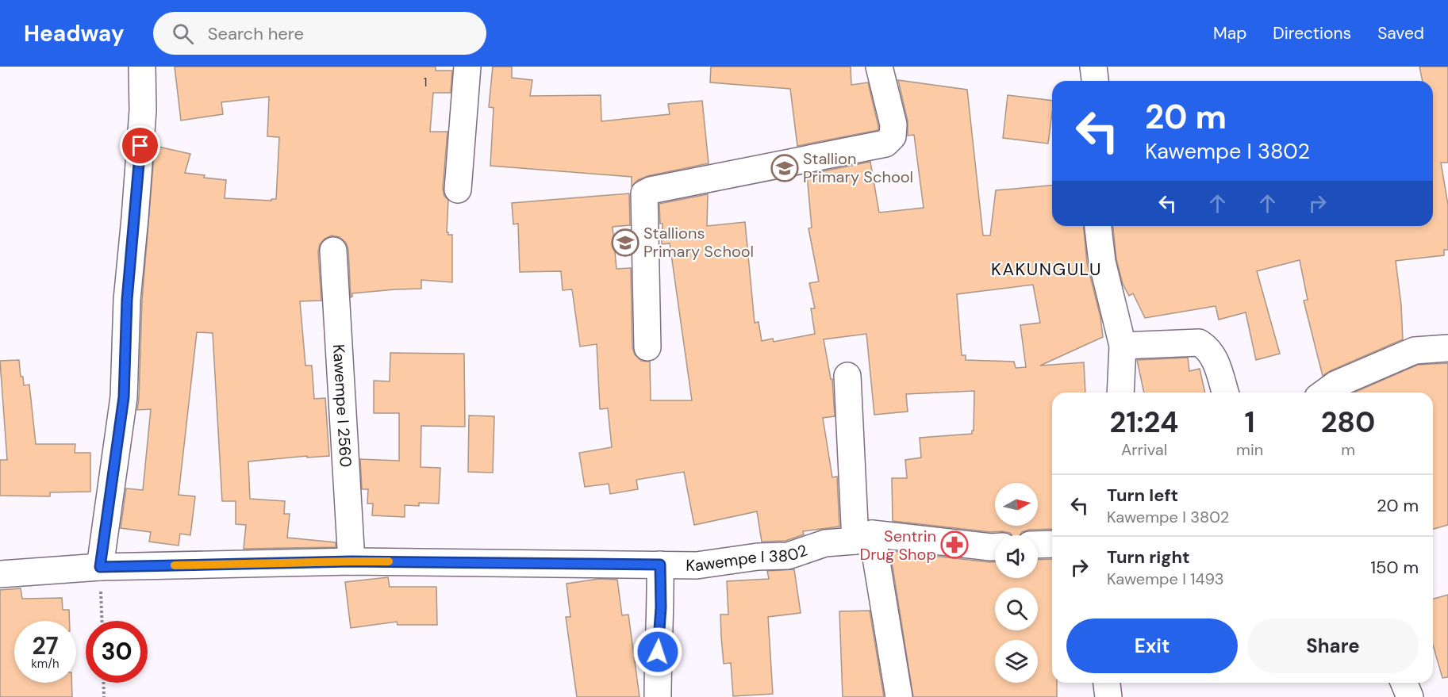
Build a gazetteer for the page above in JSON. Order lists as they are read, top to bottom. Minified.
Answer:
{"streets":{"street":["Kawempe I 2560","Kawempe I 3802"]},"crossings":[["Kawempe I 2560","Kawempe I 3802"]],"districts":["KAKUNGULU"],"places":{"school or university":["Stallion Primary School","Stallions Primary School"],"pharmacy":["Sentrin Drug Shop"]},"house_numbers":["1"],"north":"right","page":{"header":"Headway","search":"Search here","nav":["Map","Directions","Saved"],"turn":["20 m","Kawempe I 3802"],"eta":["21:24","Arrival","1","min","280","m"],"list":[{"name":"Turn left","note":"Kawempe I 3802","value":"20 m"},{"name":"Turn right","note":"Kawempe I 1493","value":"150 m"}],"buttons":["Exit","Share"],"speed":"27 km/h","limit":"30"}}
